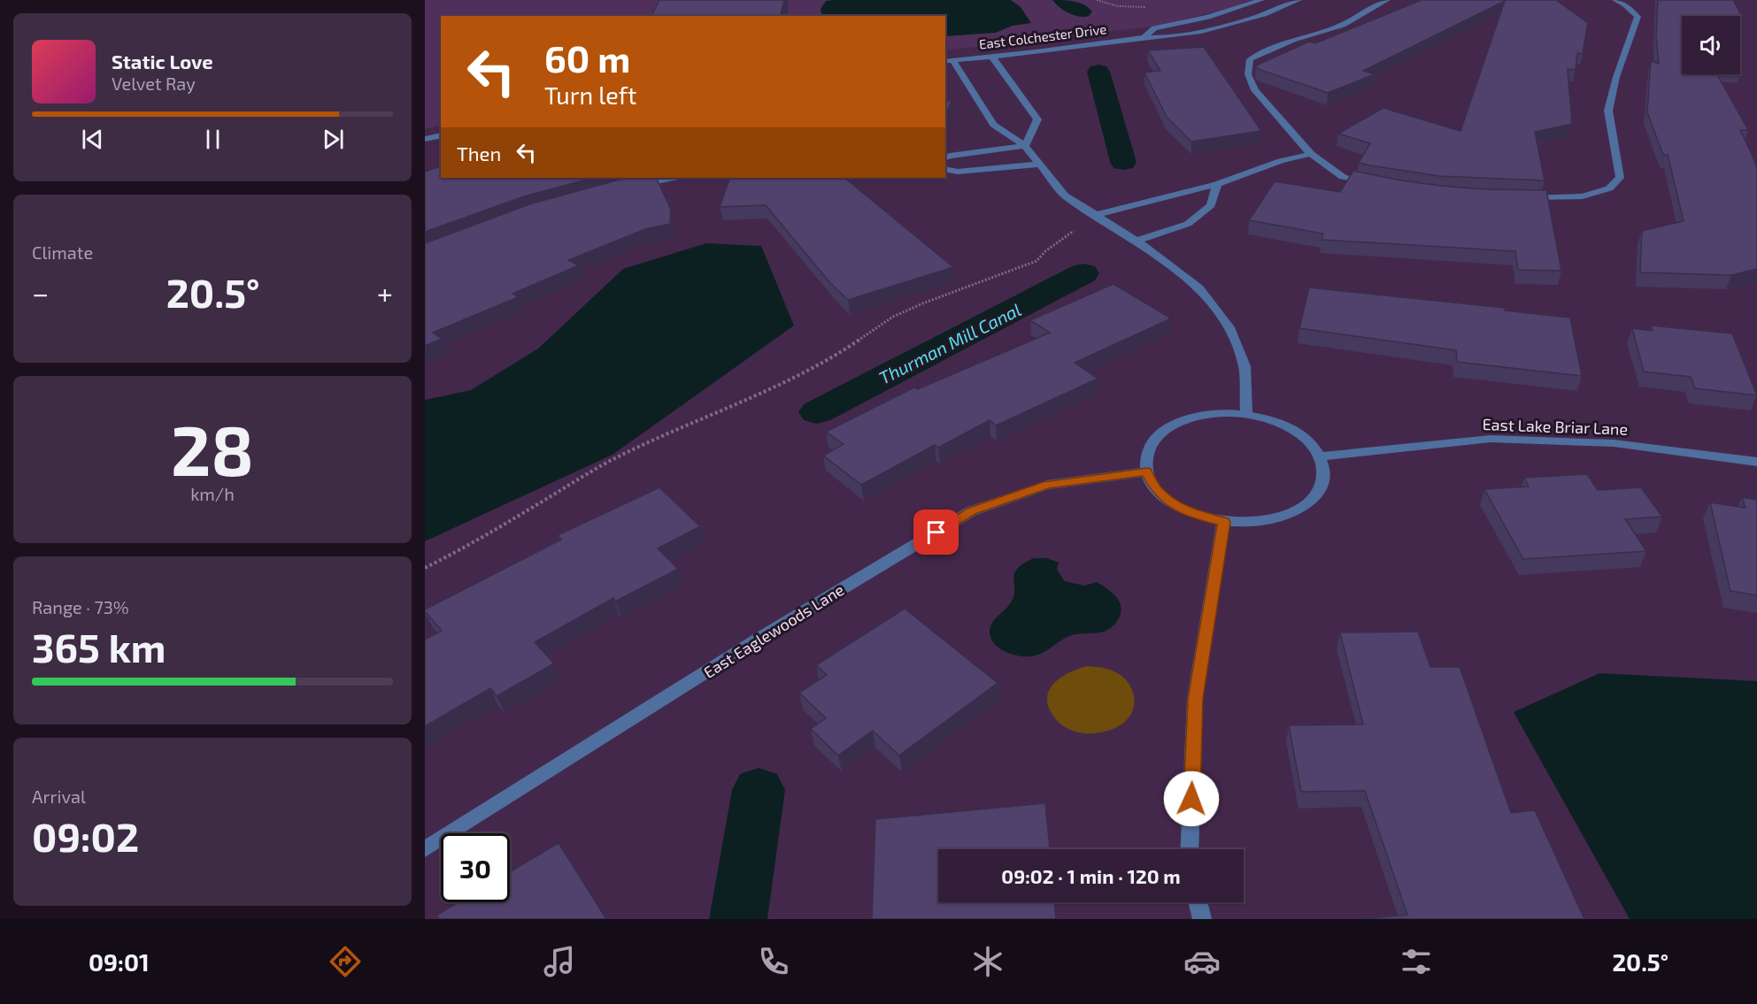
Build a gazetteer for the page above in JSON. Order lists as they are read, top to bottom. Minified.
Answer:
{"streets":{"street":["East Colchester Drive","East Lake Briar Lane","East Eaglewoods Lane"]},"crossings":[["East Lake Briar Lane","East Eaglewoods Lane"]],"water":["Thurman Mill Canal"],"page":{"turn":["60 m","Turn left"],"song":["Static Love","Velvet Ray"],"then":"Then","tile":["Climate",["28","km/h"],["Range · 73%","365 km"],["Arrival","09:02"]],"heat":["−","20.5°","+"],"limit":"30","trip":"09:02 · 1 min · 120 m","tabs":["09:01","20.5°"]}}
